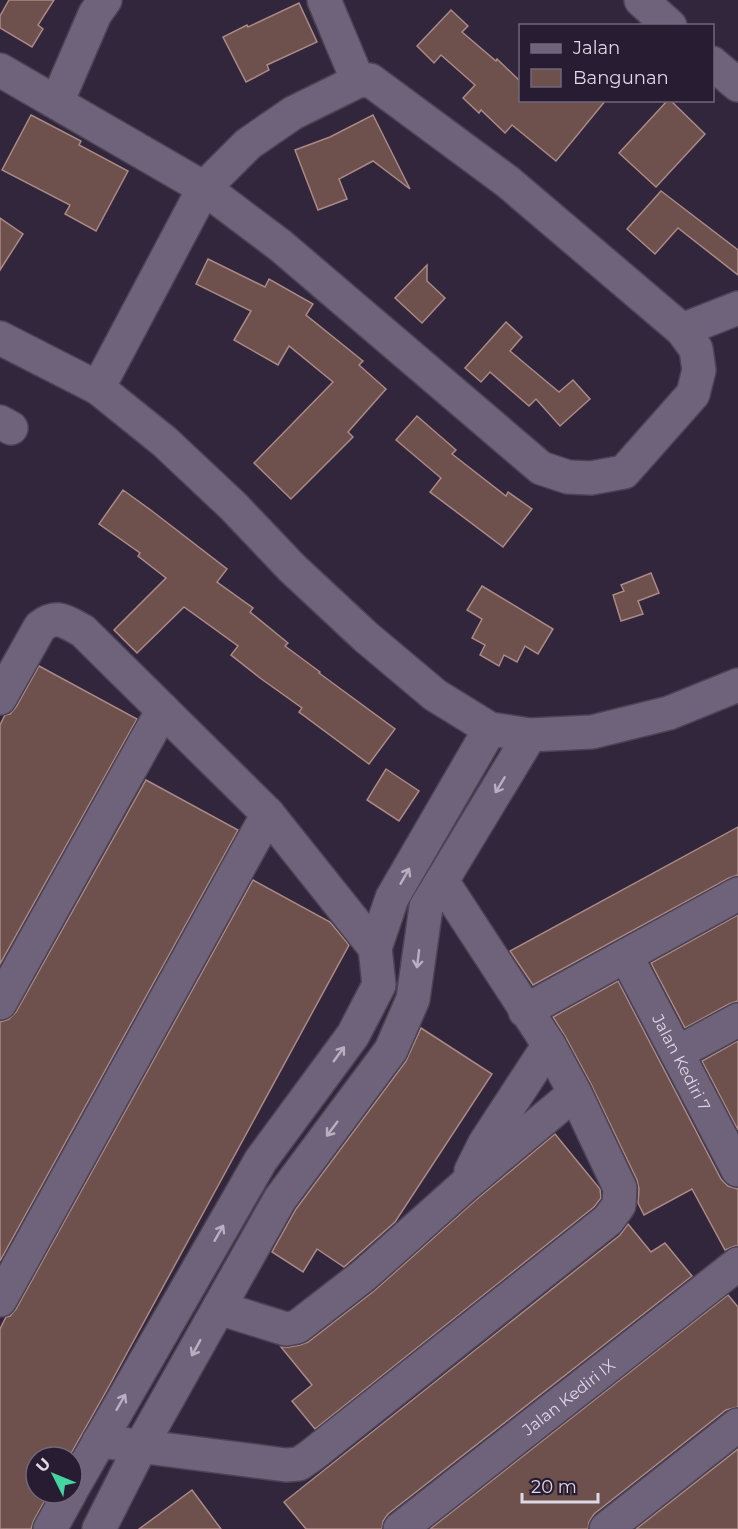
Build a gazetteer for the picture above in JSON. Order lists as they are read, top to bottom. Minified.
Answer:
{"streets":{"street":["Jalan Kediri 7","Jalan Kediri IX"]},"legend":["Jalan","Bangunan"],"scale_bar":"20 m","north":"top left"}
